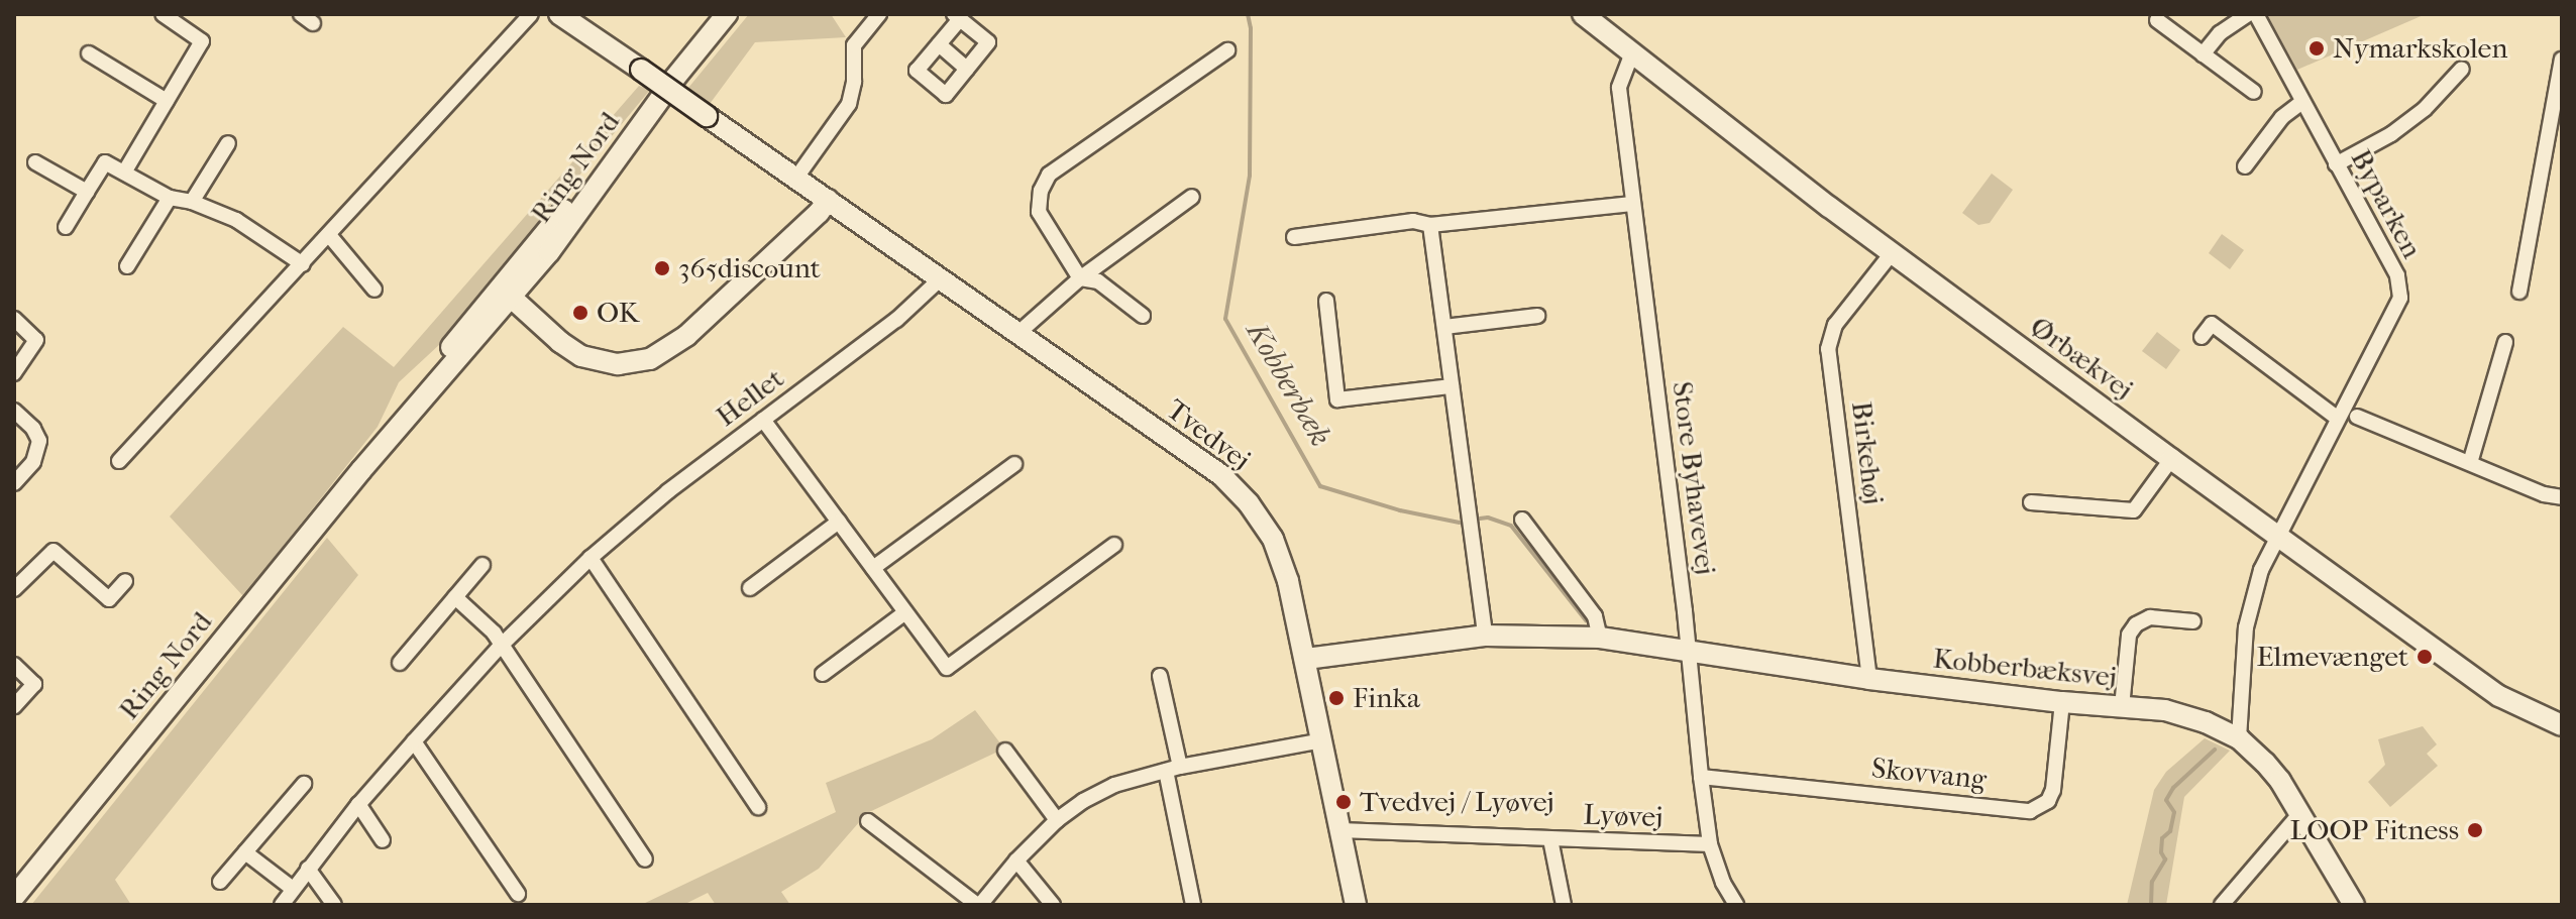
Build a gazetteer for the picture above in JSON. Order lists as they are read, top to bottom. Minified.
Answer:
{"streets":{"street":["Ring Nord","Byparken","Ørbækvej","Hellet","Tvedvej","Birkehøj","Store Byhavevej","Kobberbæksvej","Skovvang","Lyøvej"]},"crossings":[["Byparken","Ørbækvej"],["Byparken","Kobberbæksvej"],["Ørbækvej","Birkehøj"],["Ørbækvej","Store Byhavevej"],["Hellet","Tvedvej"],["Tvedvej","Kobberbæksvej"],["Tvedvej","Lyøvej"],["Birkehøj","Kobberbæksvej"],["Store Byhavevej","Kobberbæksvej"],["Store Byhavevej","Skovvang"],["Store Byhavevej","Lyøvej"],["Kobberbæksvej","Skovvang"]],"water":["Kobberbæk"],"places":["Nymarkskolen","365discount","OK","Elmevænget","Finka","Tvedvej / Lyøvej","LOOP Fitness"]}
